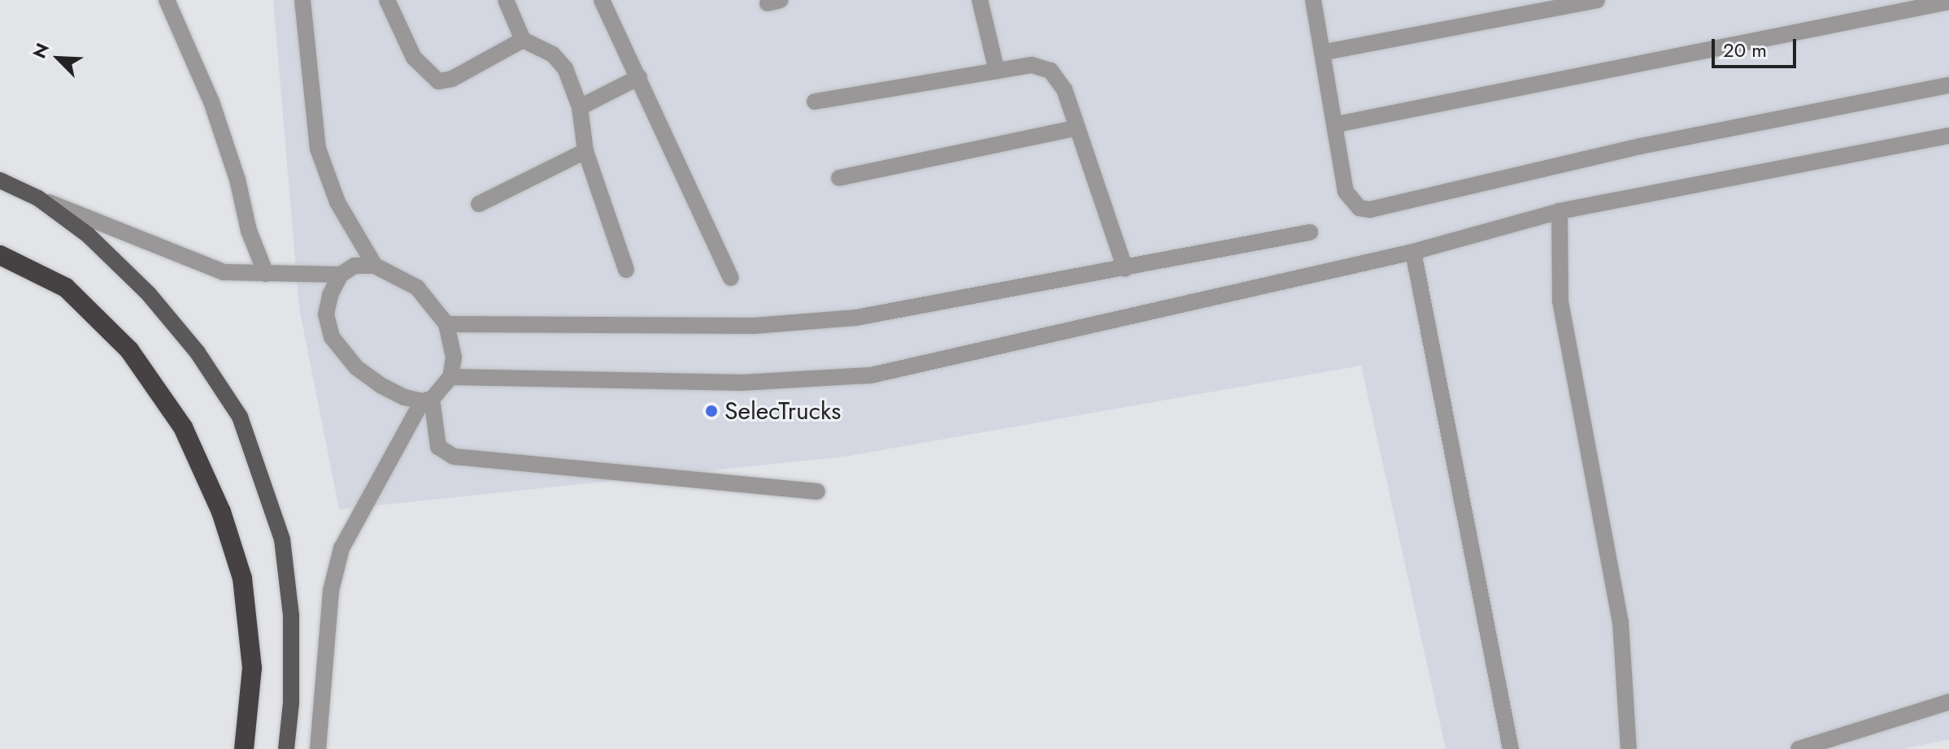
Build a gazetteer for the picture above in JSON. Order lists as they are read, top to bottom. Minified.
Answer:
{"places":["SelecTrucks"],"scale_bar":"20 m","north":"top left"}
